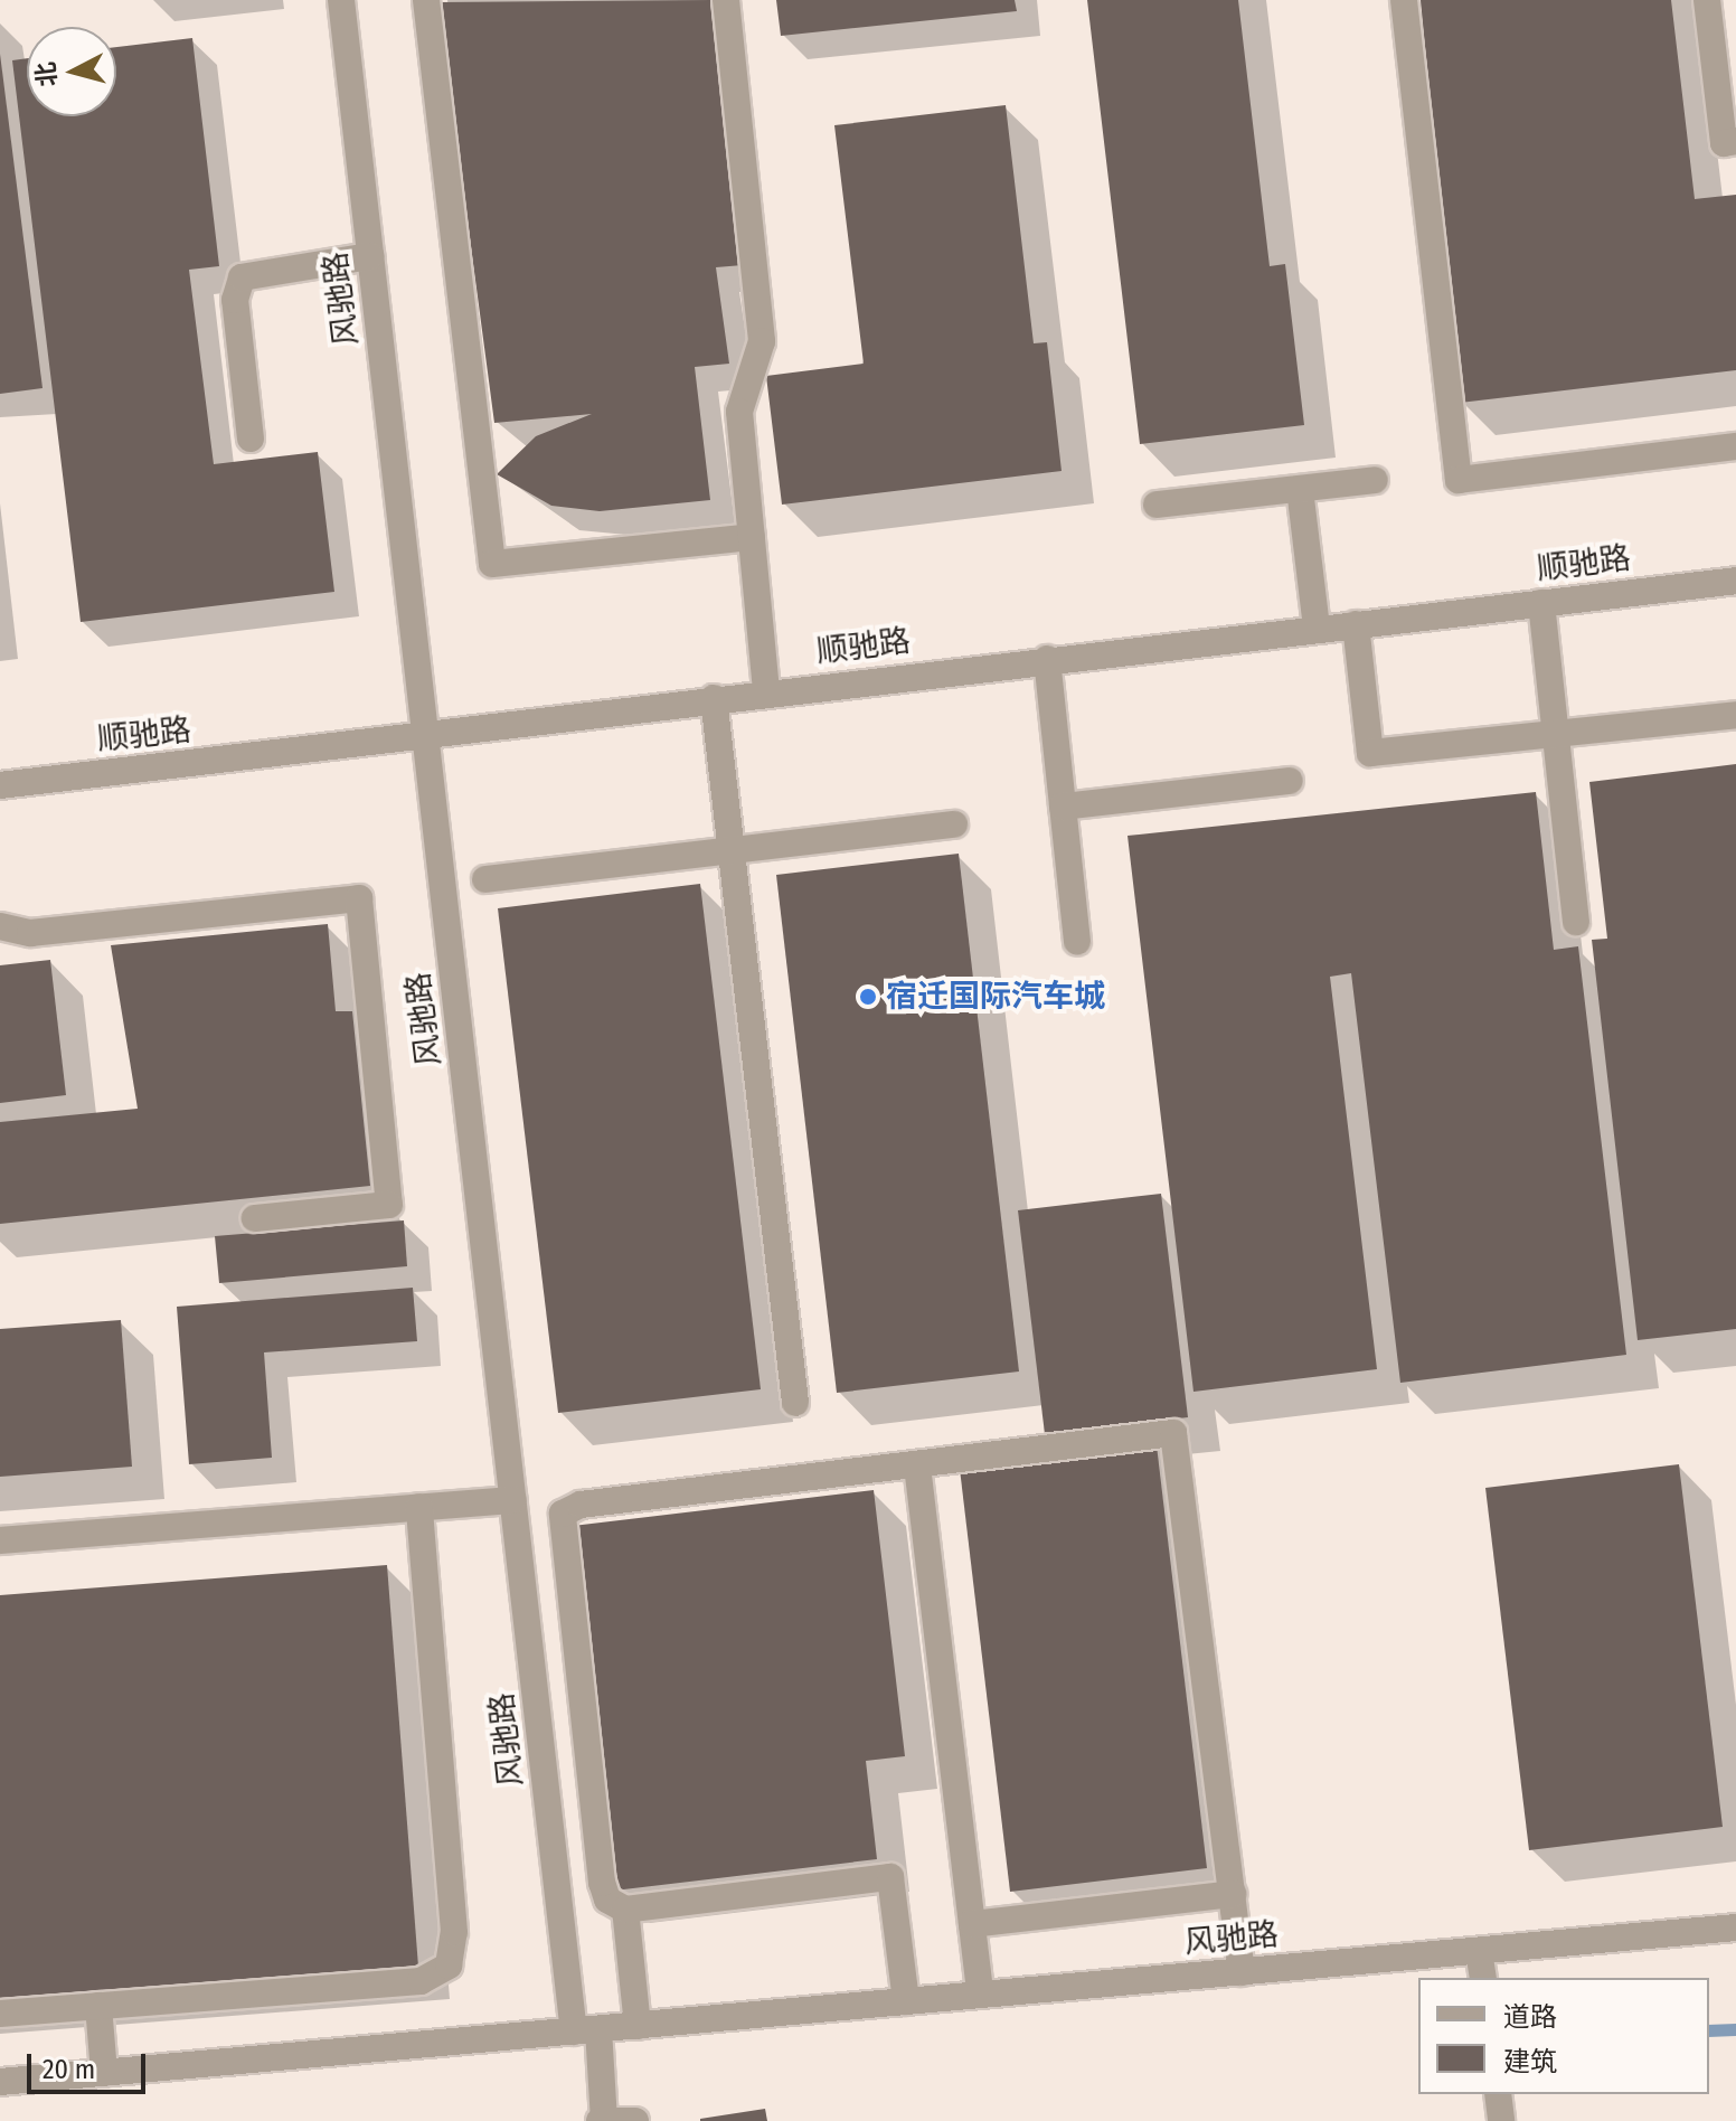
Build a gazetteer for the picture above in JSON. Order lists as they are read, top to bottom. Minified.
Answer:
{"streets":{"street":["风驰路","顺驰路"]},"crossings":[["风驰路","顺驰路"]],"places":["宿迁国际汽车城"],"legend":["道路","建筑"],"scale_bar":"20 m","north":"left"}
